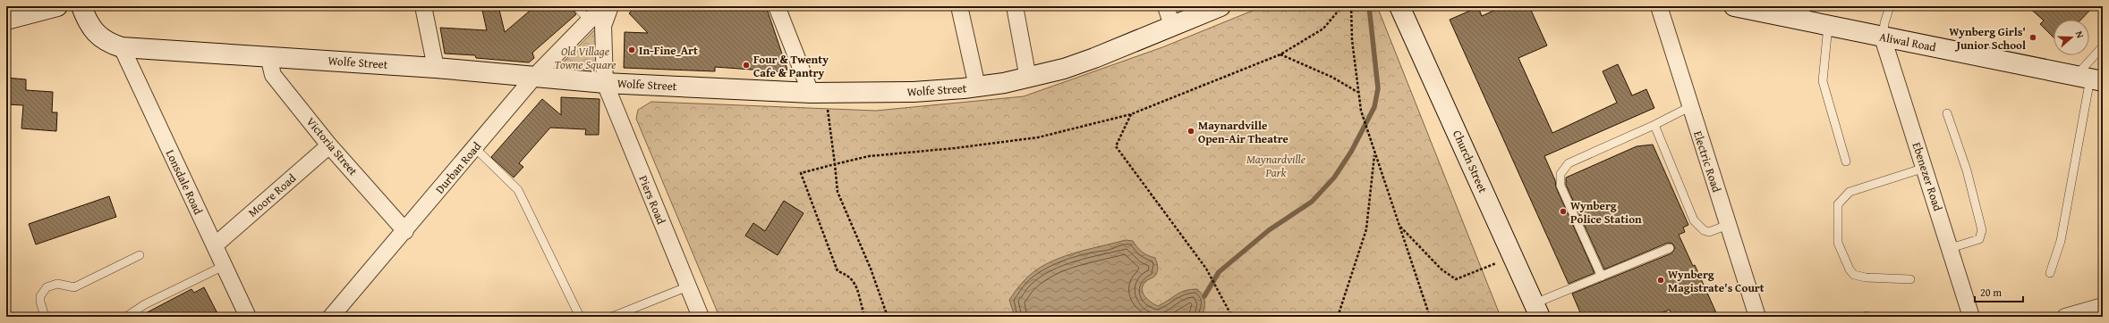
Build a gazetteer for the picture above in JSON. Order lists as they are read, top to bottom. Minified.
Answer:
{"streets":{"street":["Aliwal Road","Wolfe Street","Victoria Street","Church Street","Electric Road","Durban Road","Ebenezer Road","Lonsdale Road","Moore Road","Piers Road"]},"crossings":[["Aliwal Road","Ebenezer Road"],["Wolfe Street","Victoria Street"],["Wolfe Street","Durban Road"],["Wolfe Street","Lonsdale Road"],["Wolfe Street","Piers Road"],["Victoria Street","Durban Road"],["Victoria Street","Moore Road"],["Durban Road","Piers Road"],["Lonsdale Road","Moore Road"]],"parks":["Old Village Towne Square","Maynardville Park"],"places":["Wynberg Girls' Junior School","In-Fine_Art","Four & Twenty Cafe & Pantry","Maynardville Open-Air Theatre","Wynberg Police Station","Wynberg Magistrate's Court"],"scale_bar":"20 m","north":"right"}
